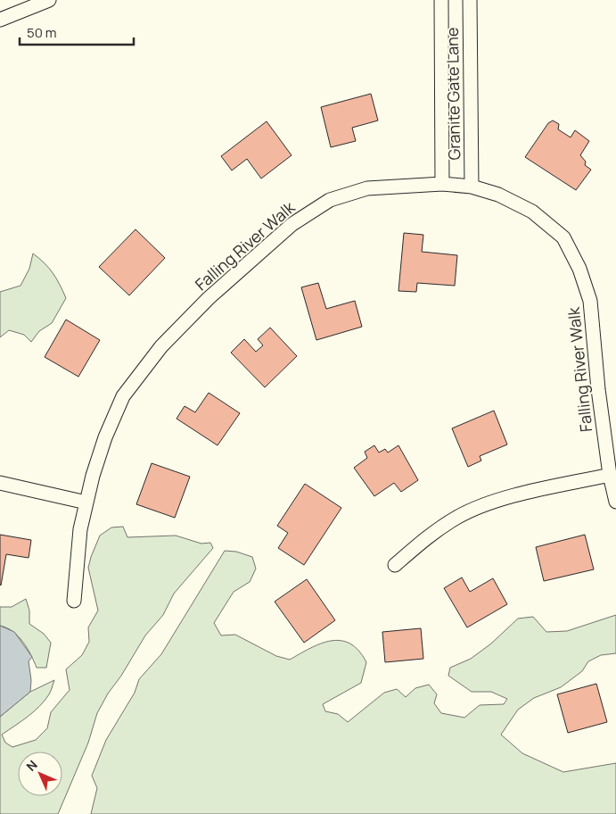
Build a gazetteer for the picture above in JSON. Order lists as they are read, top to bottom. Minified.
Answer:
{"streets":{"street":["Granite Gate Lane","Falling River Walk"]},"crossings":[["Granite Gate Lane","Falling River Walk"]],"scale_bar":"50 m","north":"top left"}
